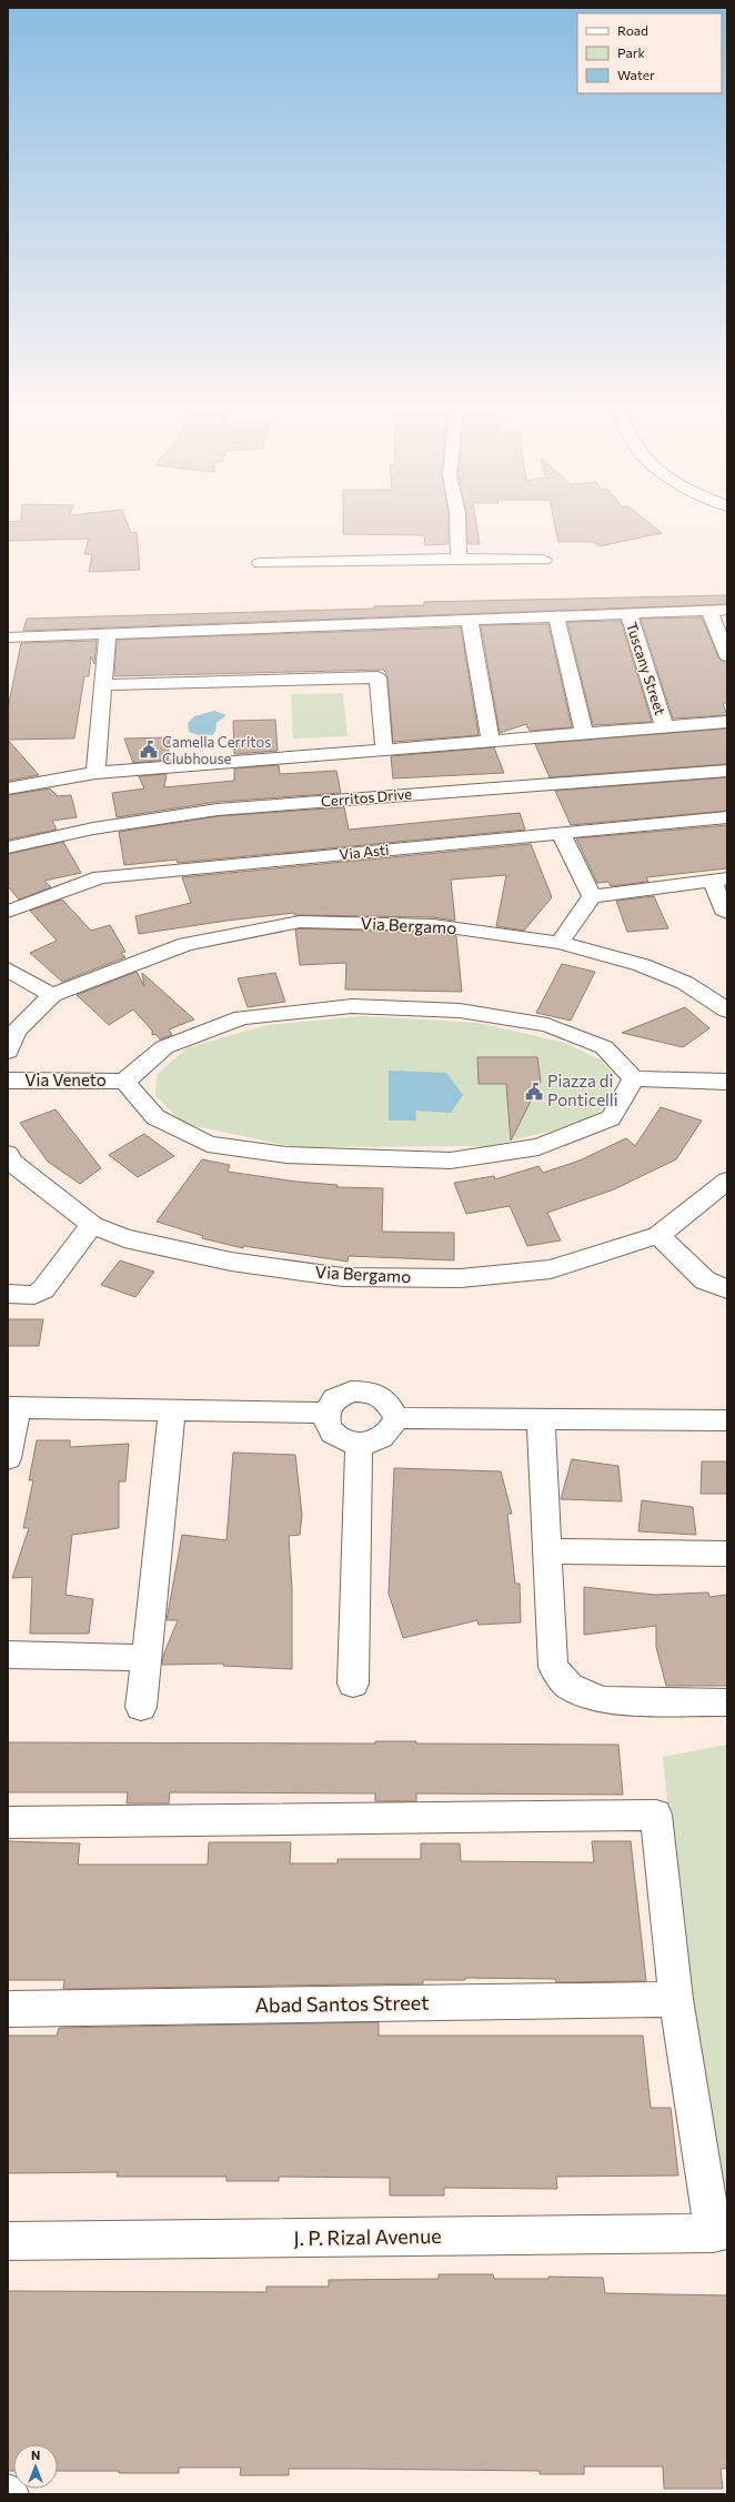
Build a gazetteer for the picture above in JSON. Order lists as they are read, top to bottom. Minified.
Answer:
{"streets":{"street":["Tuscany Street","Cerritos Drive","Via Asti","Via Bergamo","Via Veneto","Abad Santos Street","J. P. Rizal Avenue"]},"places":{"public building":["Camella Cerritos Clubhouse","Piazza di Ponticelli"]},"legend":["Road","Park","Water"],"north":"top"}
